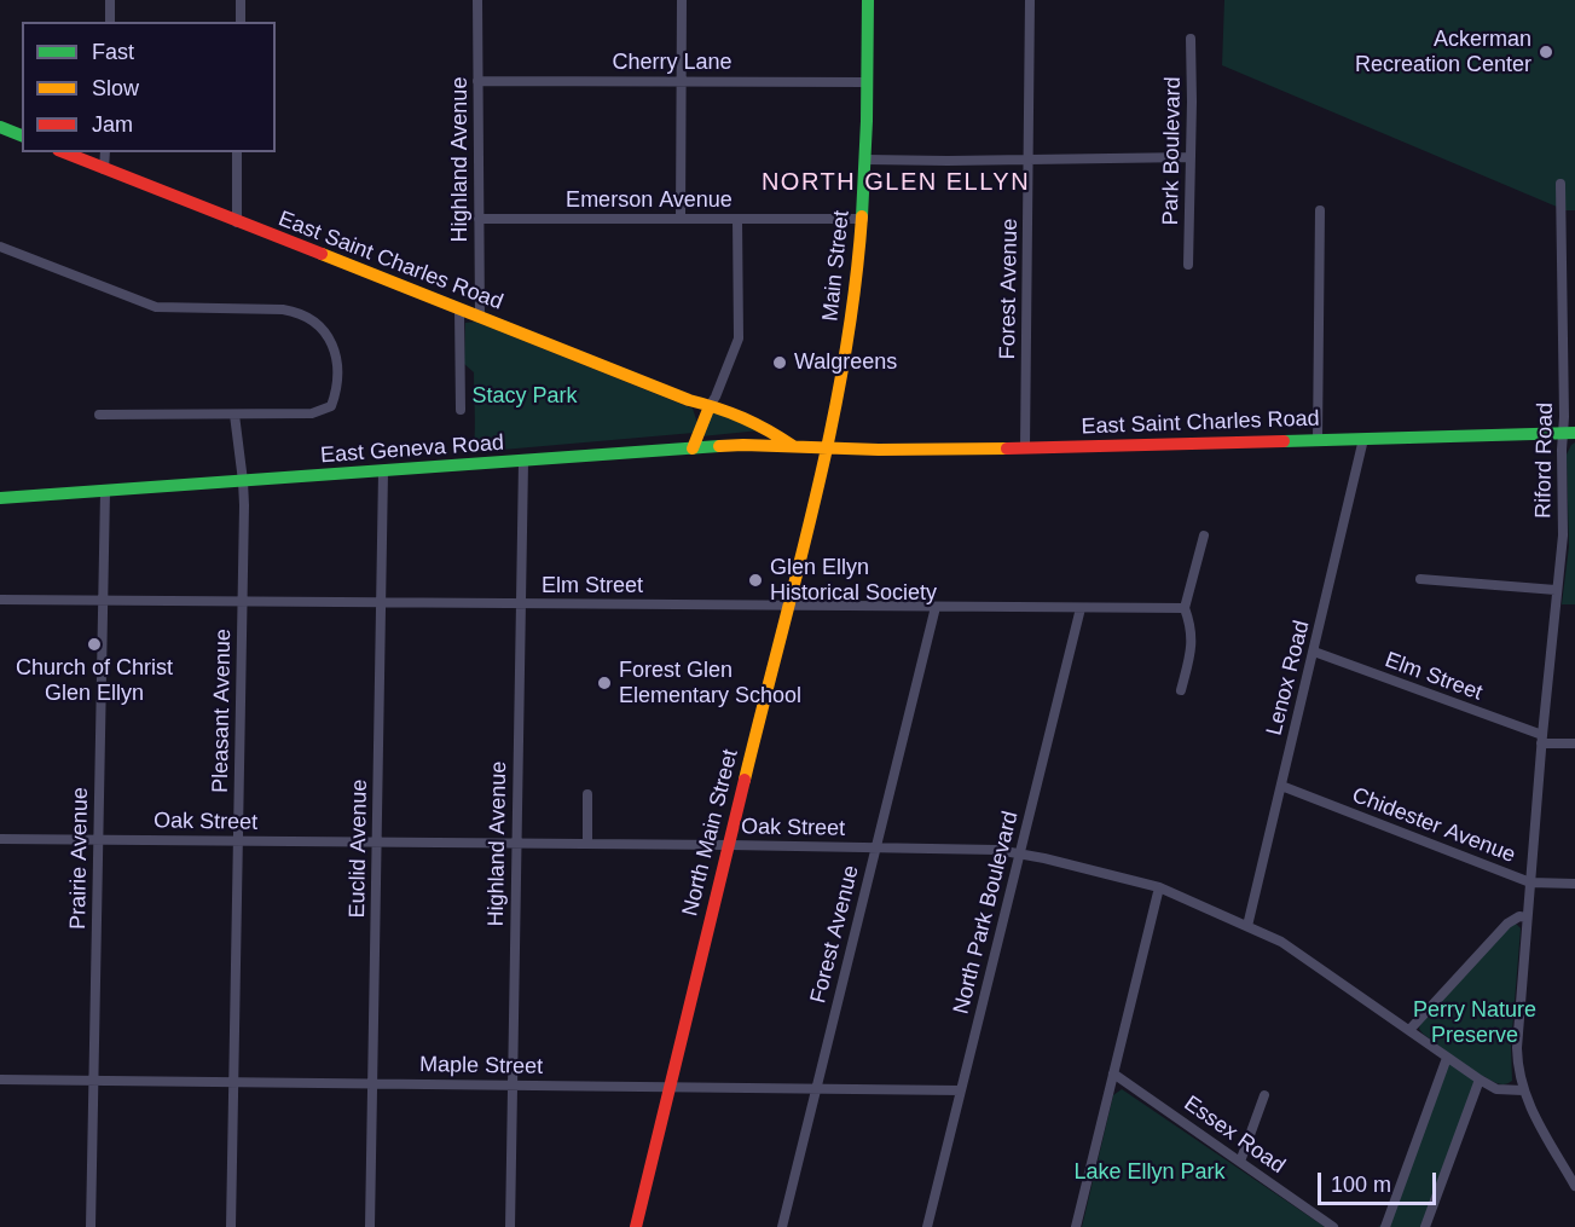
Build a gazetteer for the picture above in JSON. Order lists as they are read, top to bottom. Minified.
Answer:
{"streets":{"street":["Cherry Lane","Park Boulevard","Highland Avenue","Emerson Avenue","East Saint Charles Road","Main Street","Forest Avenue","East Geneva Road","Riford Road","Elm Street","Lenox Road","Pleasant Avenue","Oak Street","Chidester Avenue","North Main Street","Euclid Avenue","Prairie Avenue","North Park Boulevard","Maple Street","Essex Road"]},"crossings":[["Cherry Lane","Highland Avenue"],["Cherry Lane","Main Street"],["Highland Avenue","Emerson Avenue"],["Highland Avenue","East Saint Charles Road"],["Highland Avenue","East Geneva Road"],["Highland Avenue","Elm Street"],["Highland Avenue","Oak Street"],["Highland Avenue","Maple Street"],["Emerson Avenue","Main Street"],["East Saint Charles Road","Main Street"],["East Saint Charles Road","Forest Avenue"],["East Saint Charles Road","East Geneva Road"],["East Saint Charles Road","Riford Road"],["East Saint Charles Road","Lenox Road"],["East Saint Charles Road","North Main Street"],["Main Street","East Geneva Road"],["Main Street","North Main Street"],["Forest Avenue","Elm Street"],["Forest Avenue","Oak Street"],["Forest Avenue","Maple Street"],["East Geneva Road","Pleasant Avenue"],["East Geneva Road","North Main Street"],["East Geneva Road","Euclid Avenue"],["East Geneva Road","Prairie Avenue"],["Riford Road","Elm Street"],["Riford Road","Chidester Avenue"],["Elm Street","Lenox Road"],["Elm Street","Pleasant Avenue"],["Elm Street","North Main Street"],["Elm Street","Euclid Avenue"],["Elm Street","Prairie Avenue"],["Elm Street","North Park Boulevard"],["Lenox Road","Oak Street"],["Lenox Road","Chidester Avenue"],["Pleasant Avenue","Oak Street"],["Pleasant Avenue","Maple Street"],["Oak Street","North Main Street"],["Oak Street","Euclid Avenue"],["Oak Street","Prairie Avenue"],["Oak Street","North Park Boulevard"],["North Main Street","Maple Street"],["Euclid Avenue","Maple Street"],["Prairie Avenue","Maple Street"],["North Park Boulevard","Maple Street"]],"districts":["NORTH GLEN ELLYN"],"parks":["Stacy Park","Perry Nature Preserve","Lake Ellyn Park"],"places":["Ackerman Recreation Center","Walgreens","Glen Ellyn Historical Society","Church of Christ Glen Ellyn","Forest Glen Elementary School"],"legend":["Fast","Slow","Jam"],"scale_bar":"100 m"}
